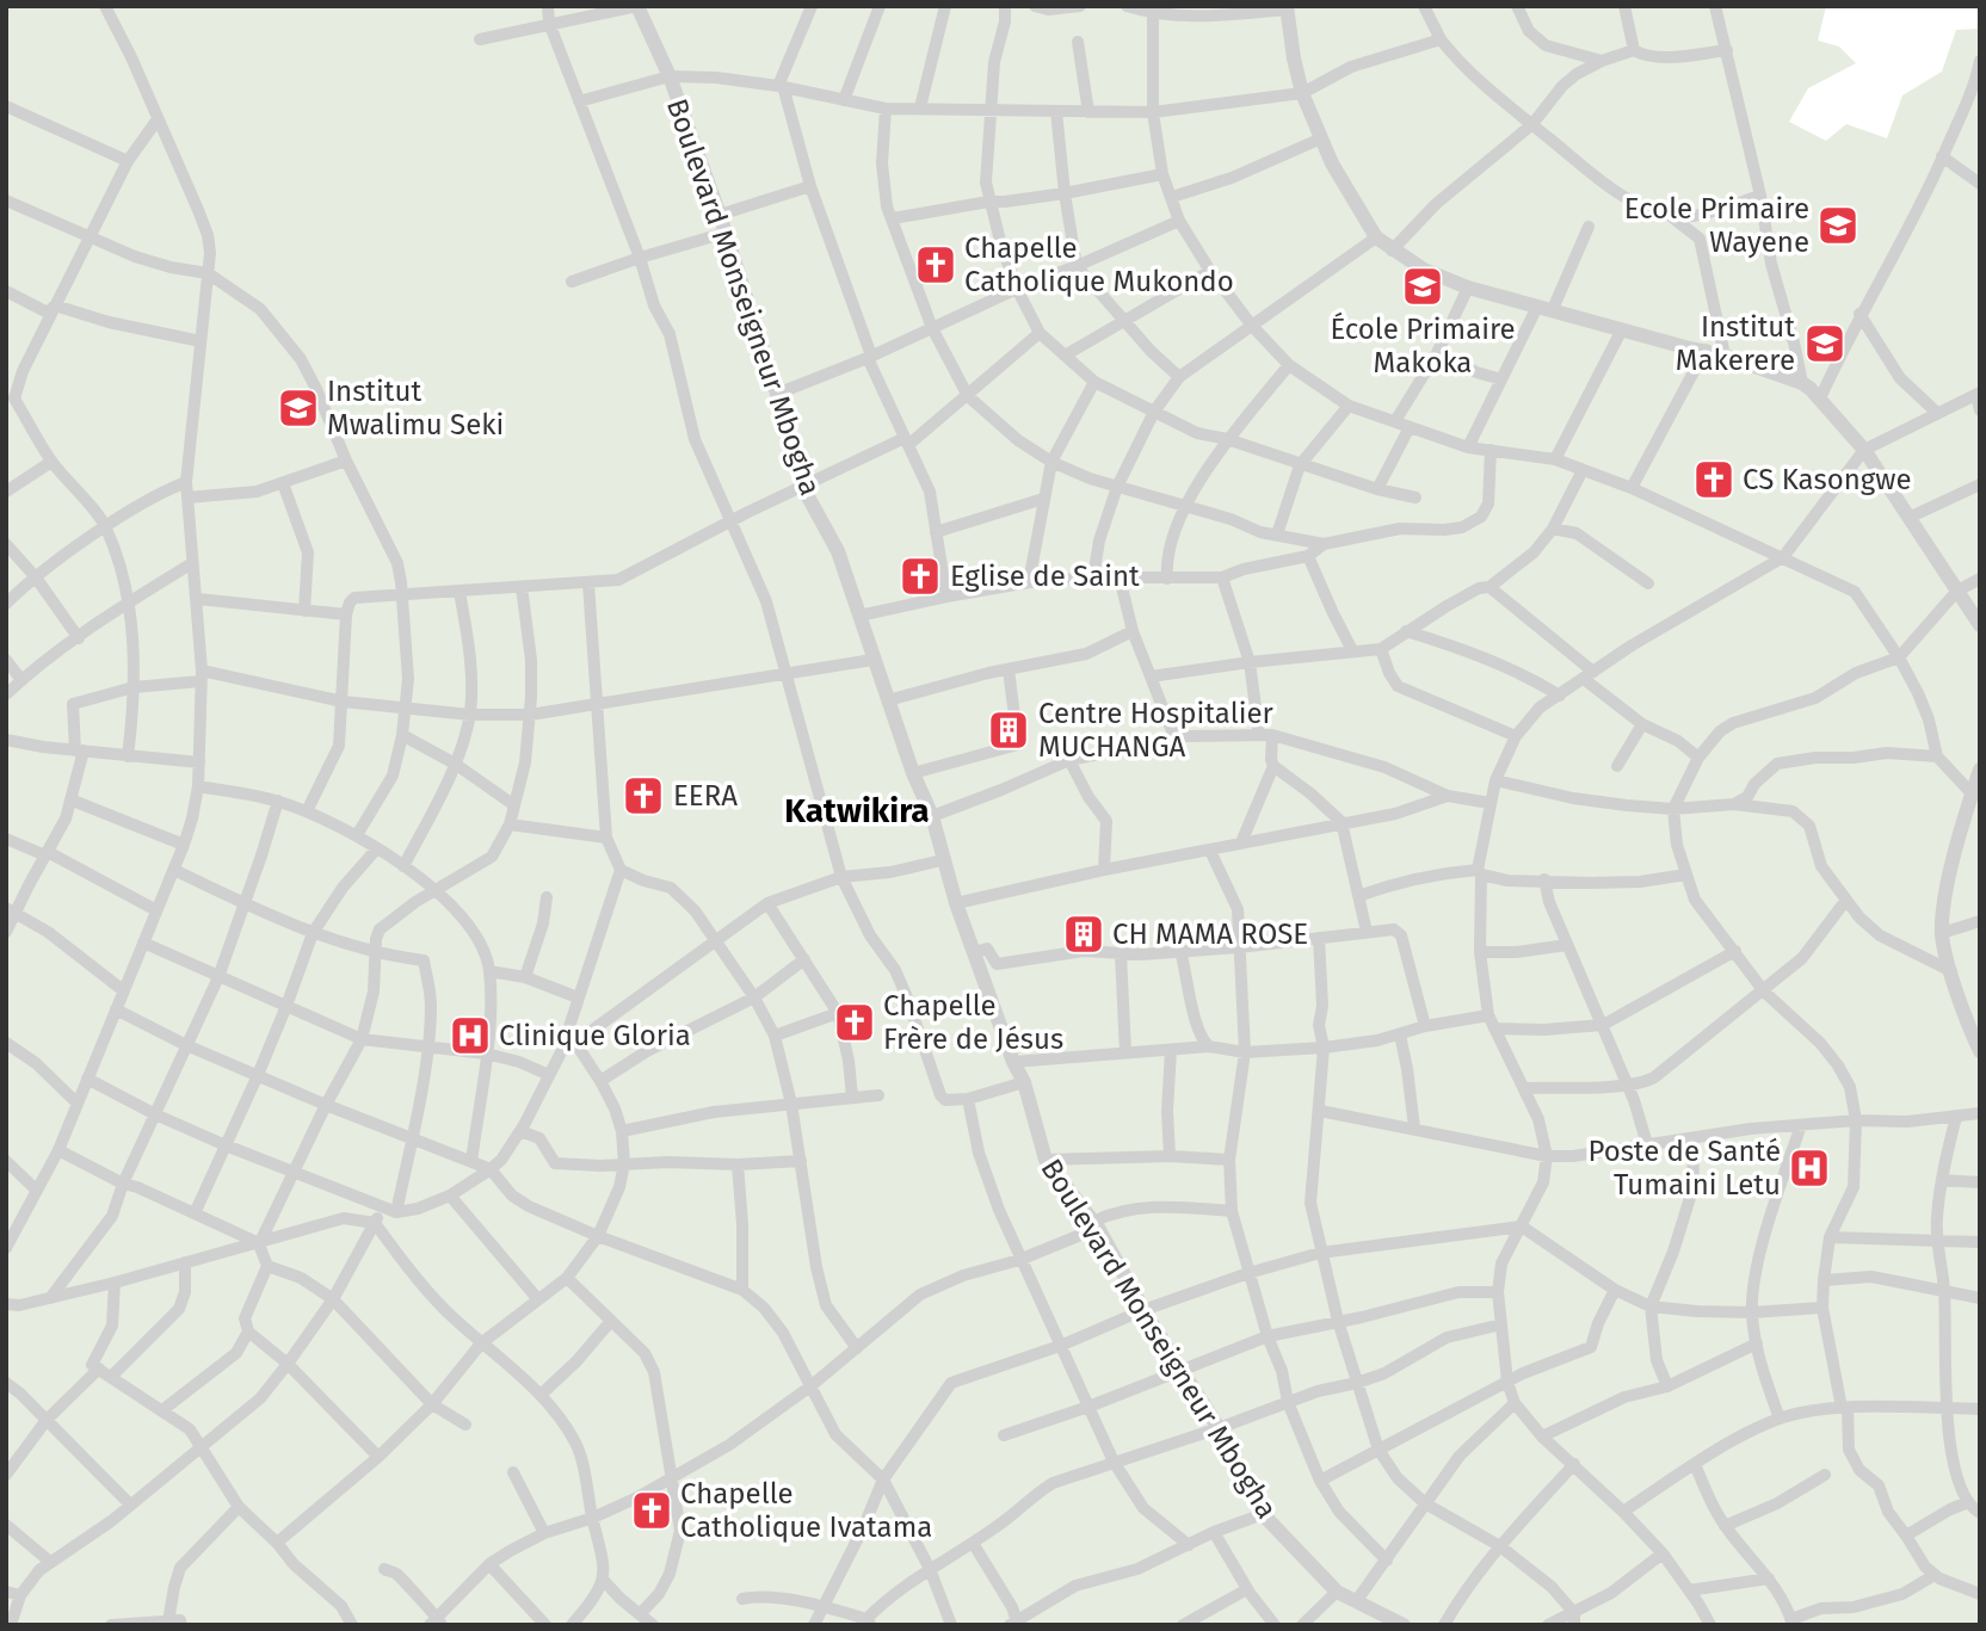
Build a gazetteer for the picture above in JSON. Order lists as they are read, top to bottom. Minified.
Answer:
{"streets":{"street":["Boulevard Monseigneur Mbogha"]},"districts":["Katwikira"],"places":{"school or university":["Ecole Primaire Wayene","École Primaire Makoka","Institut Makerere","Institut Mwalimu Seki"],"church":["Chapelle Catholique Mukondo","CS Kasongwe","Eglise de Saint","EERA","Chapelle Frère de Jésus","Chapelle Catholique Ivatama"],"building":["Centre Hospitalier MUCHANGA","CH MAMA ROSE"],"hospital":["Clinique Gloria","Poste de Santé Tumaini Letu"]}}
